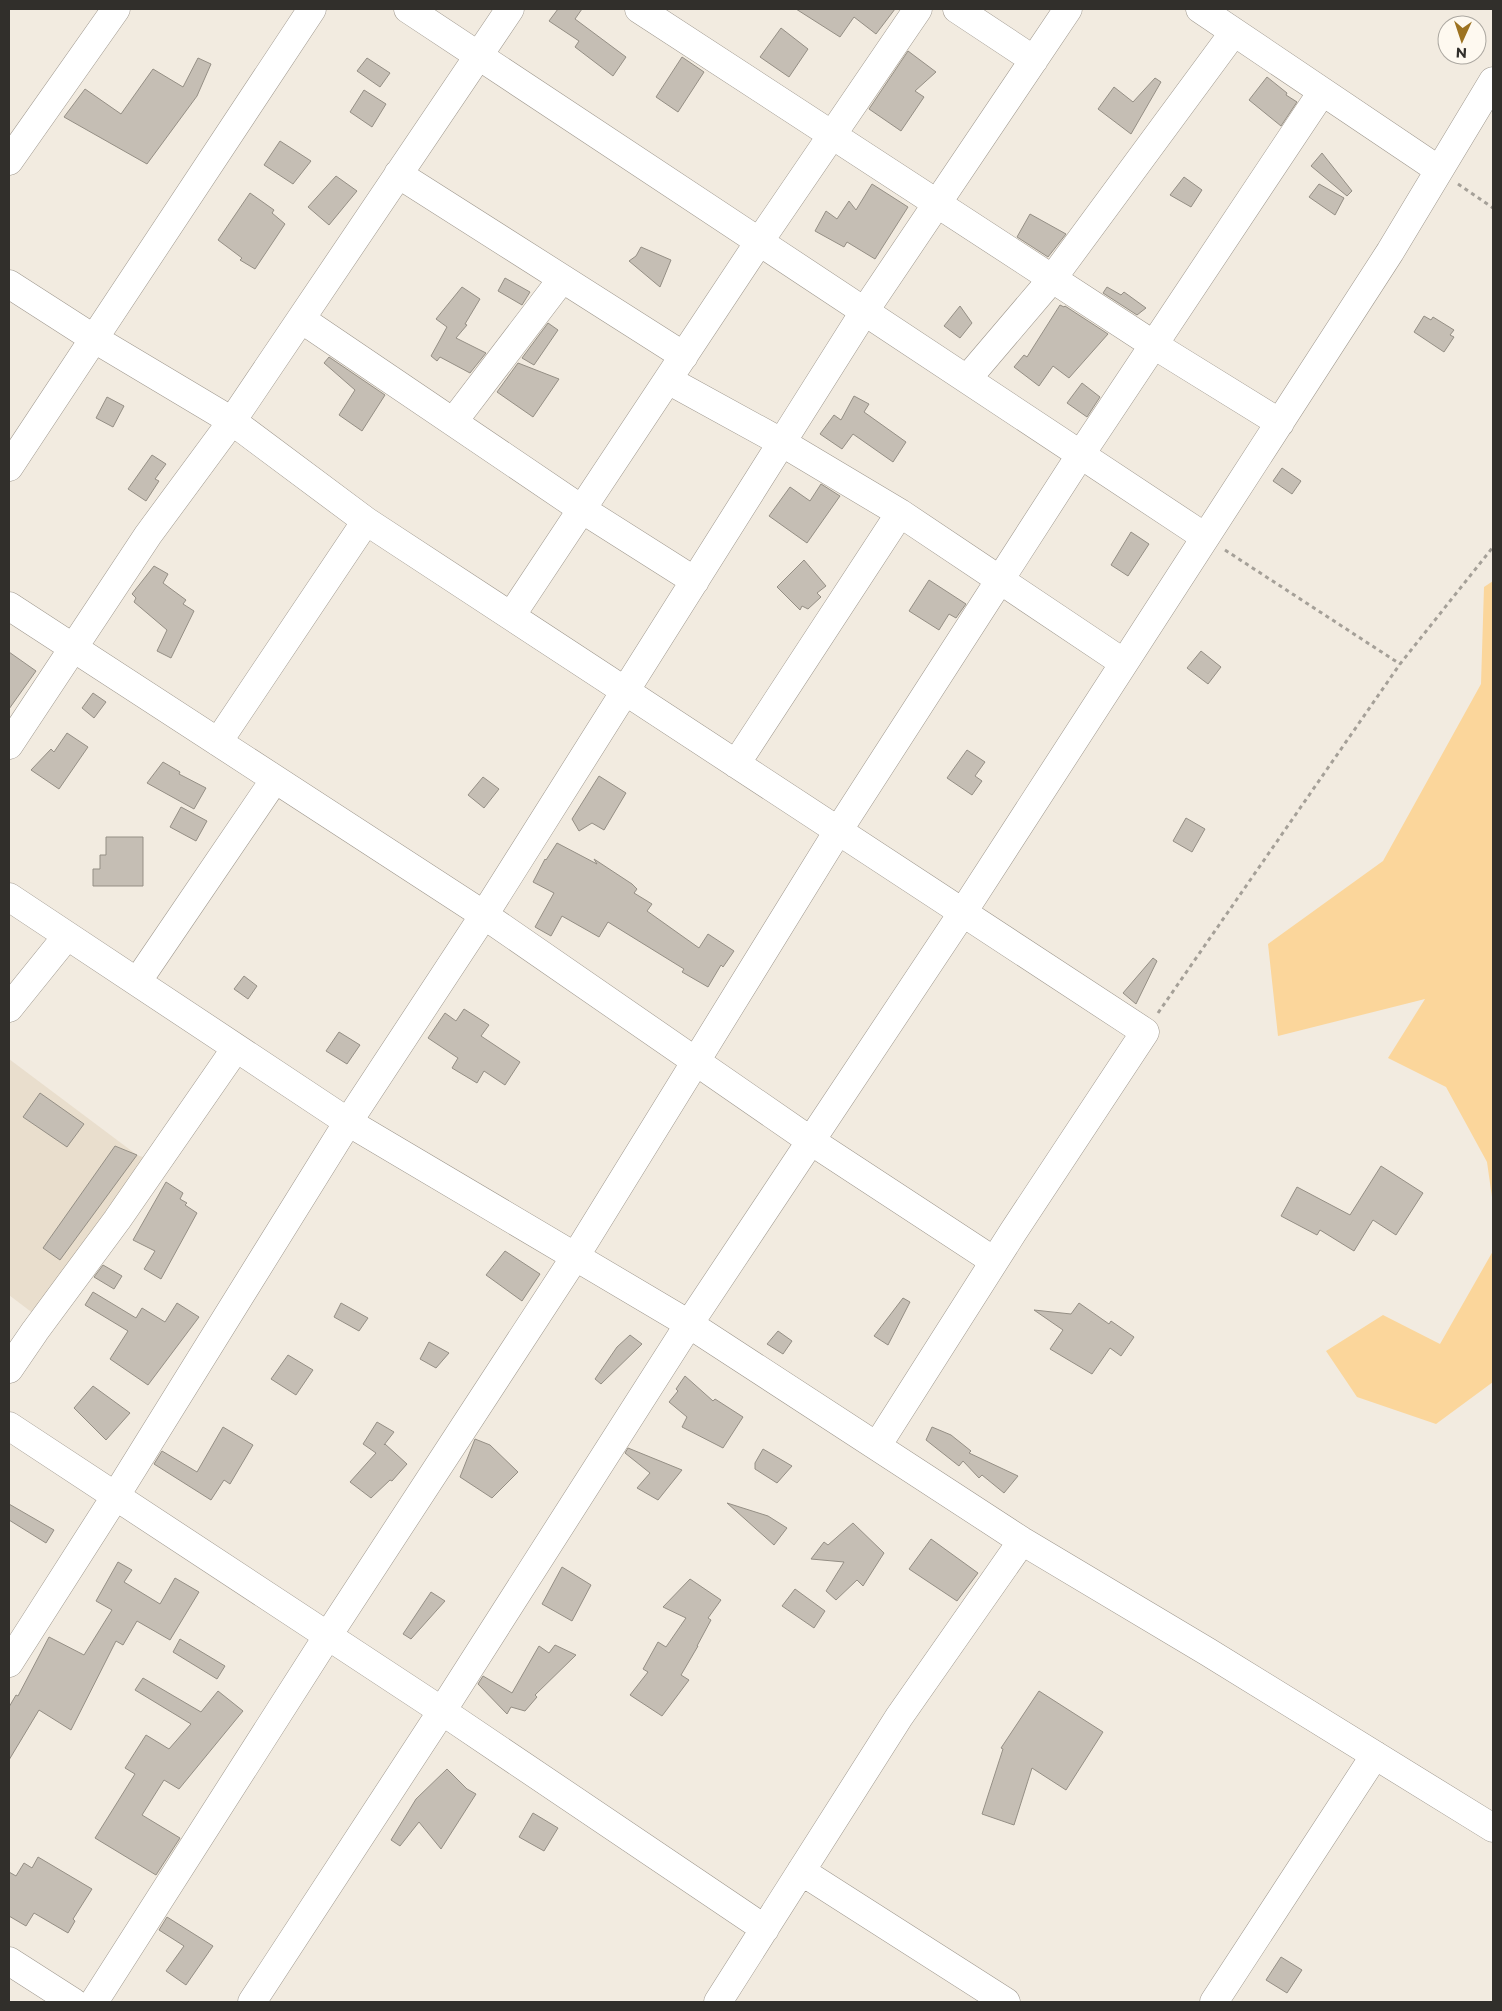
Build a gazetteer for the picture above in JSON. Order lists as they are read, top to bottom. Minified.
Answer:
{"north":"bottom"}
